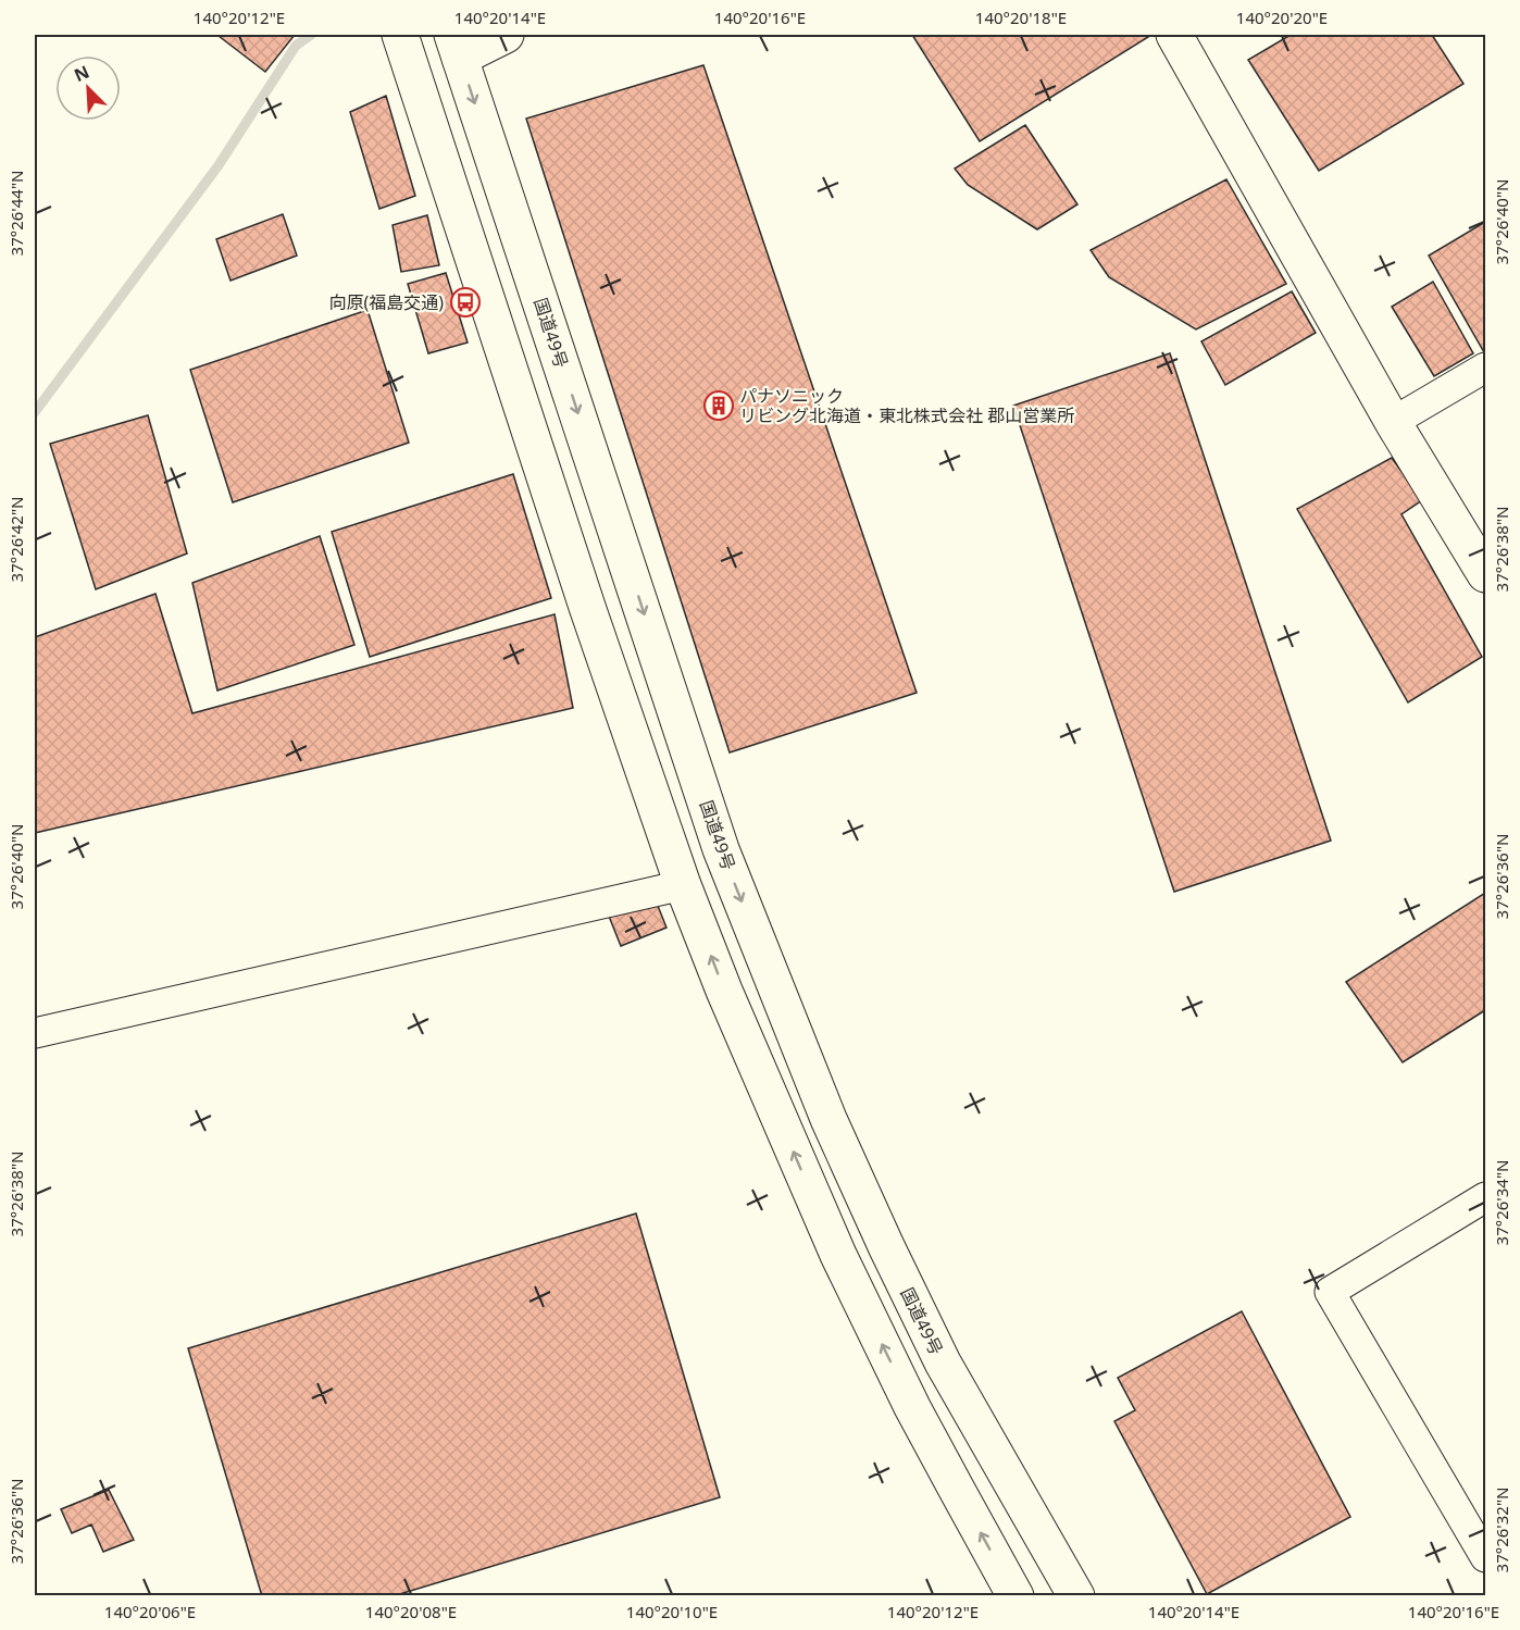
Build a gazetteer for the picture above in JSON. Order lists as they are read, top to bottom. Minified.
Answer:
{"streets":{"main road":["国道49号"]},"places":{"bus stop":["向原(福島交通)"],"building":["パナソニック リビング北海道・東北株式会社 郡山営業所"]},"north":"top left","coordinates":["140°20'12\"E","140°20'14\"E","140°20'16\"E","140°20'18\"E","140°20'20\"E","37°26'44\"N","37°26'40\"N","37°26'42\"N","37°26'38\"N","37°26'36\"N","37°26'34\"N","37°26'32\"N","140°20'06\"E","140°20'08\"E","140°20'10\"E"]}
